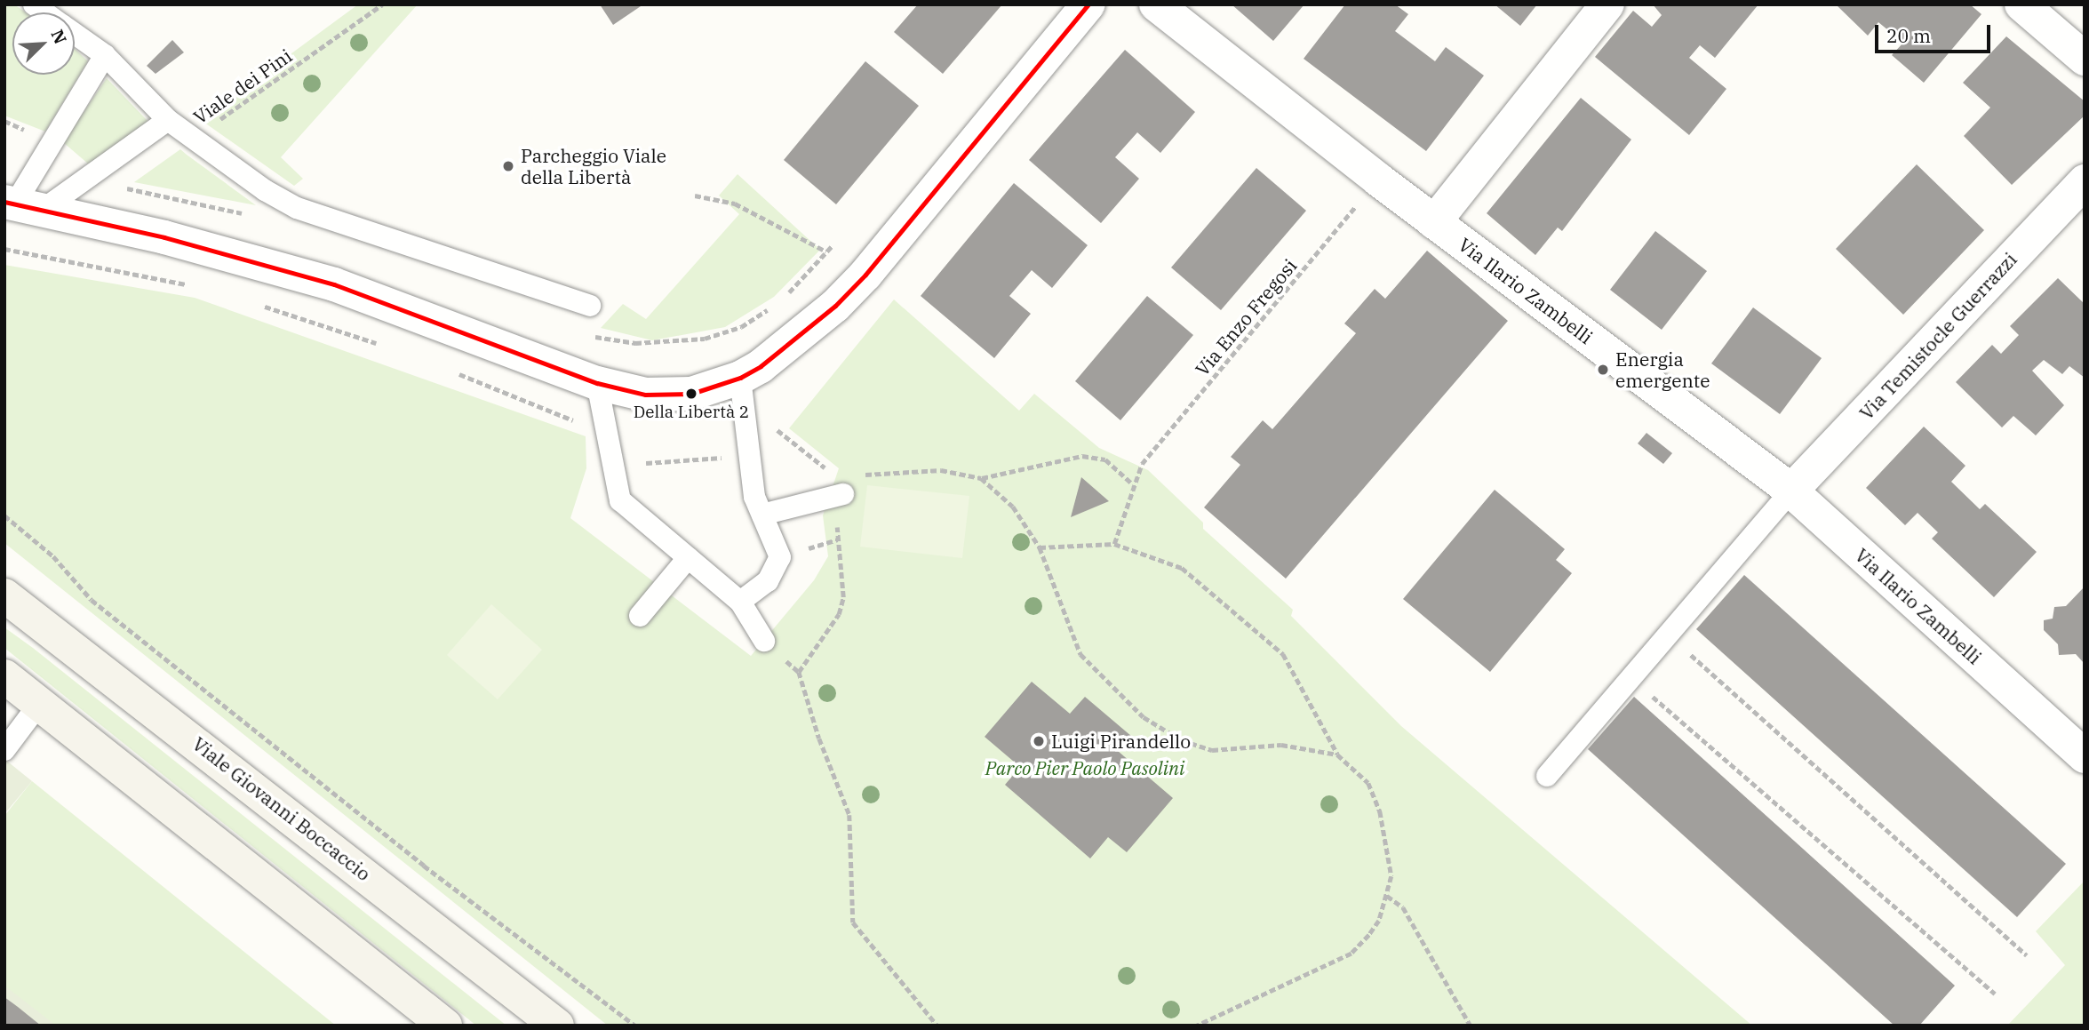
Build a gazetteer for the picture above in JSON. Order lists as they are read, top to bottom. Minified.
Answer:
{"streets":{"main road":["Viale Giovanni Boccaccio"],"street":["Via Ilario Zambelli","Via Temistocle Guerrazzi"],"path":["Viale dei Pini","Via Enzo Fregosi"]},"crossings":[["Via Ilario Zambelli","Via Enzo Fregosi"],["Via Ilario Zambelli","Via Temistocle Guerrazzi"]],"parks":["Parco Pier Paolo Pasolini"],"places":["Parcheggio Viale della Libertà","Energia emergente","Della Libertà 2","Luigi Pirandello"],"scale_bar":"20 m","north":"top right"}
